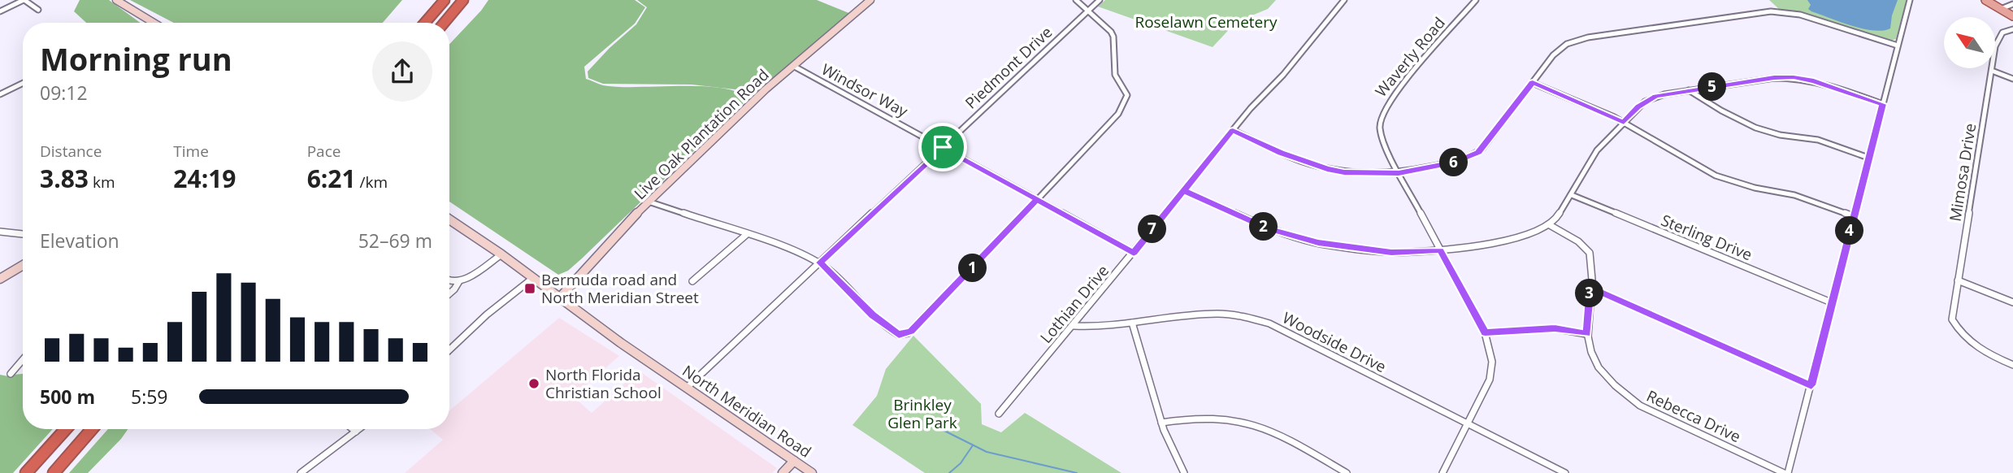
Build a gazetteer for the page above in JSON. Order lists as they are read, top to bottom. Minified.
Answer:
{"streets":{"main road":["Live Oak Plantation Road","North Meridian Road"],"street":["Waverly Road","Piedmont Drive","Windsor Way","Mimosa Drive","Sterling Drive","Lothian Drive","Woodside Drive","Rebecca Drive"]},"crossings":[["Waverly Road","Woodside Drive"],["Piedmont Drive","Windsor Way"],["Piedmont Drive","North Meridian Road"],["Windsor Way","Live Oak Plantation Road"],["Windsor Way","Lothian Drive"],["Live Oak Plantation Road","North Meridian Road"],["Lothian Drive","Woodside Drive"]],"parks":["Roselawn Cemetery","Brinkley Glen Park"],"places":{"transit":["Bermuda road and North Meridian Street"],"other":["North Florida Christian School"]},"north":"top left","page":{"heading":["Morning run","09:12"],"pins":["5","6","2","7","4","1","3"],"stats":[["Distance","3.83 km"],["Time","24:19"],["Pace","6:21 /km"]],"chart":["Elevation","52–69 m"],"list":[{"name":"500 m","note":"5:59"}]}}
